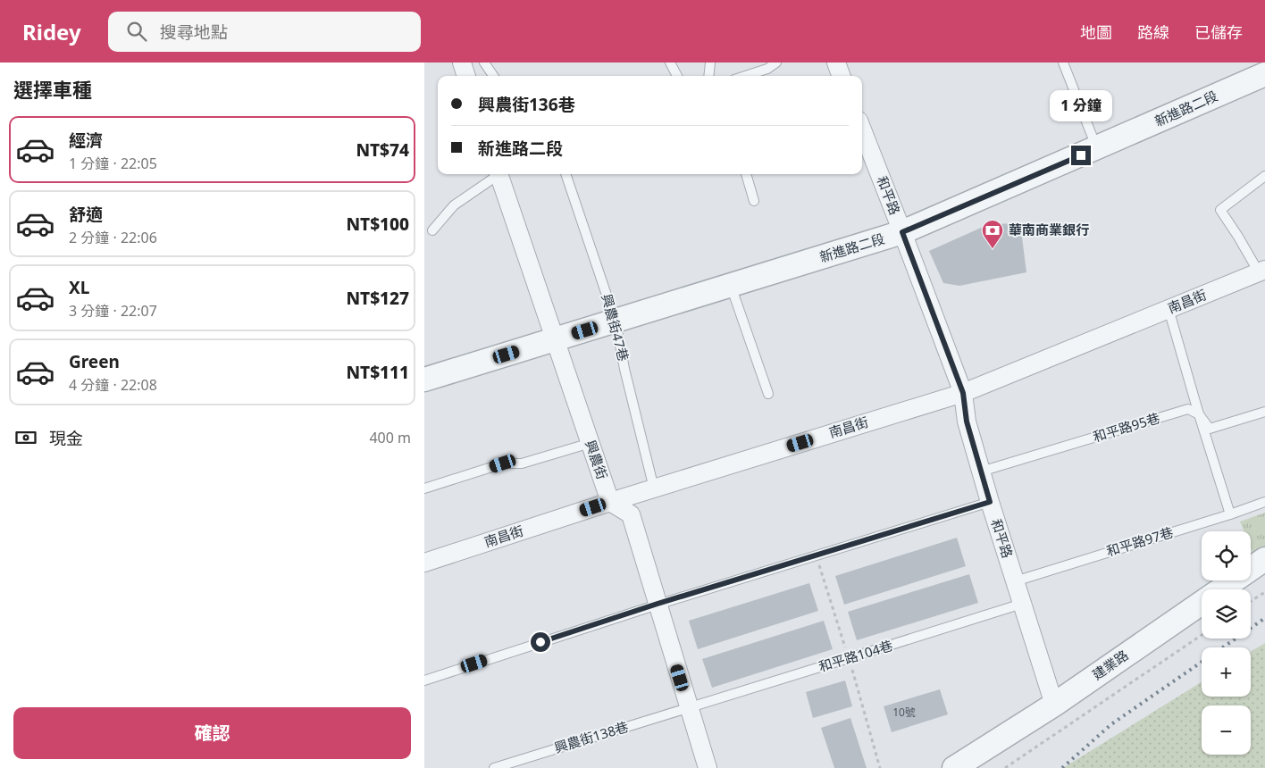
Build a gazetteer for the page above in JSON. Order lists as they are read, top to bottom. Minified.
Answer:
{"streets":{"street":["新進路二段","和平路","南昌街","興農街","建業路"],"lane":["興農街47巷","和平路95巷","和平路97巷","和平路104巷","興農街138巷"]},"crossings":[["新進路二段","和平路"],["新進路二段","興農街47巷"],["新進路二段","興農街"],["和平路","南昌街"],["和平路","和平路95巷"],["和平路","和平路97巷"],["和平路","和平路104巷"],["和平路","建業路"],["南昌街","興農街47巷"],["南昌街","興農街"],["和平路104巷","興農街138巷"]],"places":{"bank":["華南商業銀行"]},"house_numbers":["10號"],"page":{"header":"Ridey","search":"搜尋地點","nav":["地圖","路線","已儲存"],"heading":"選擇車種","banner":["興農街136巷","新進路二段"],"bubble":"1 分鐘","list":[{"name":"經濟","note":"1 分鐘 · 22:05","value":"NT$74"},{"name":"舒適","note":"2 分鐘 · 22:06","value":"NT$100"},{"name":"XL","note":"3 分鐘 · 22:07","value":"NT$127"},{"name":"Green","note":"4 分鐘 · 22:08","value":"NT$111"}],"pay":["現金","400 m"],"map_buttons":["+","−"],"buttons":"確認"}}
